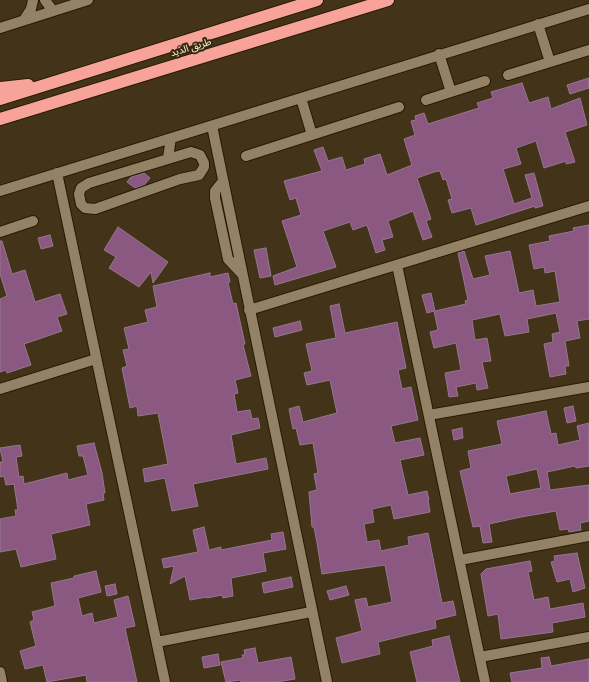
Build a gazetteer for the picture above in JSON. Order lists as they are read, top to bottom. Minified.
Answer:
{"streets":{"highway":["طريق الذيد"]}}
